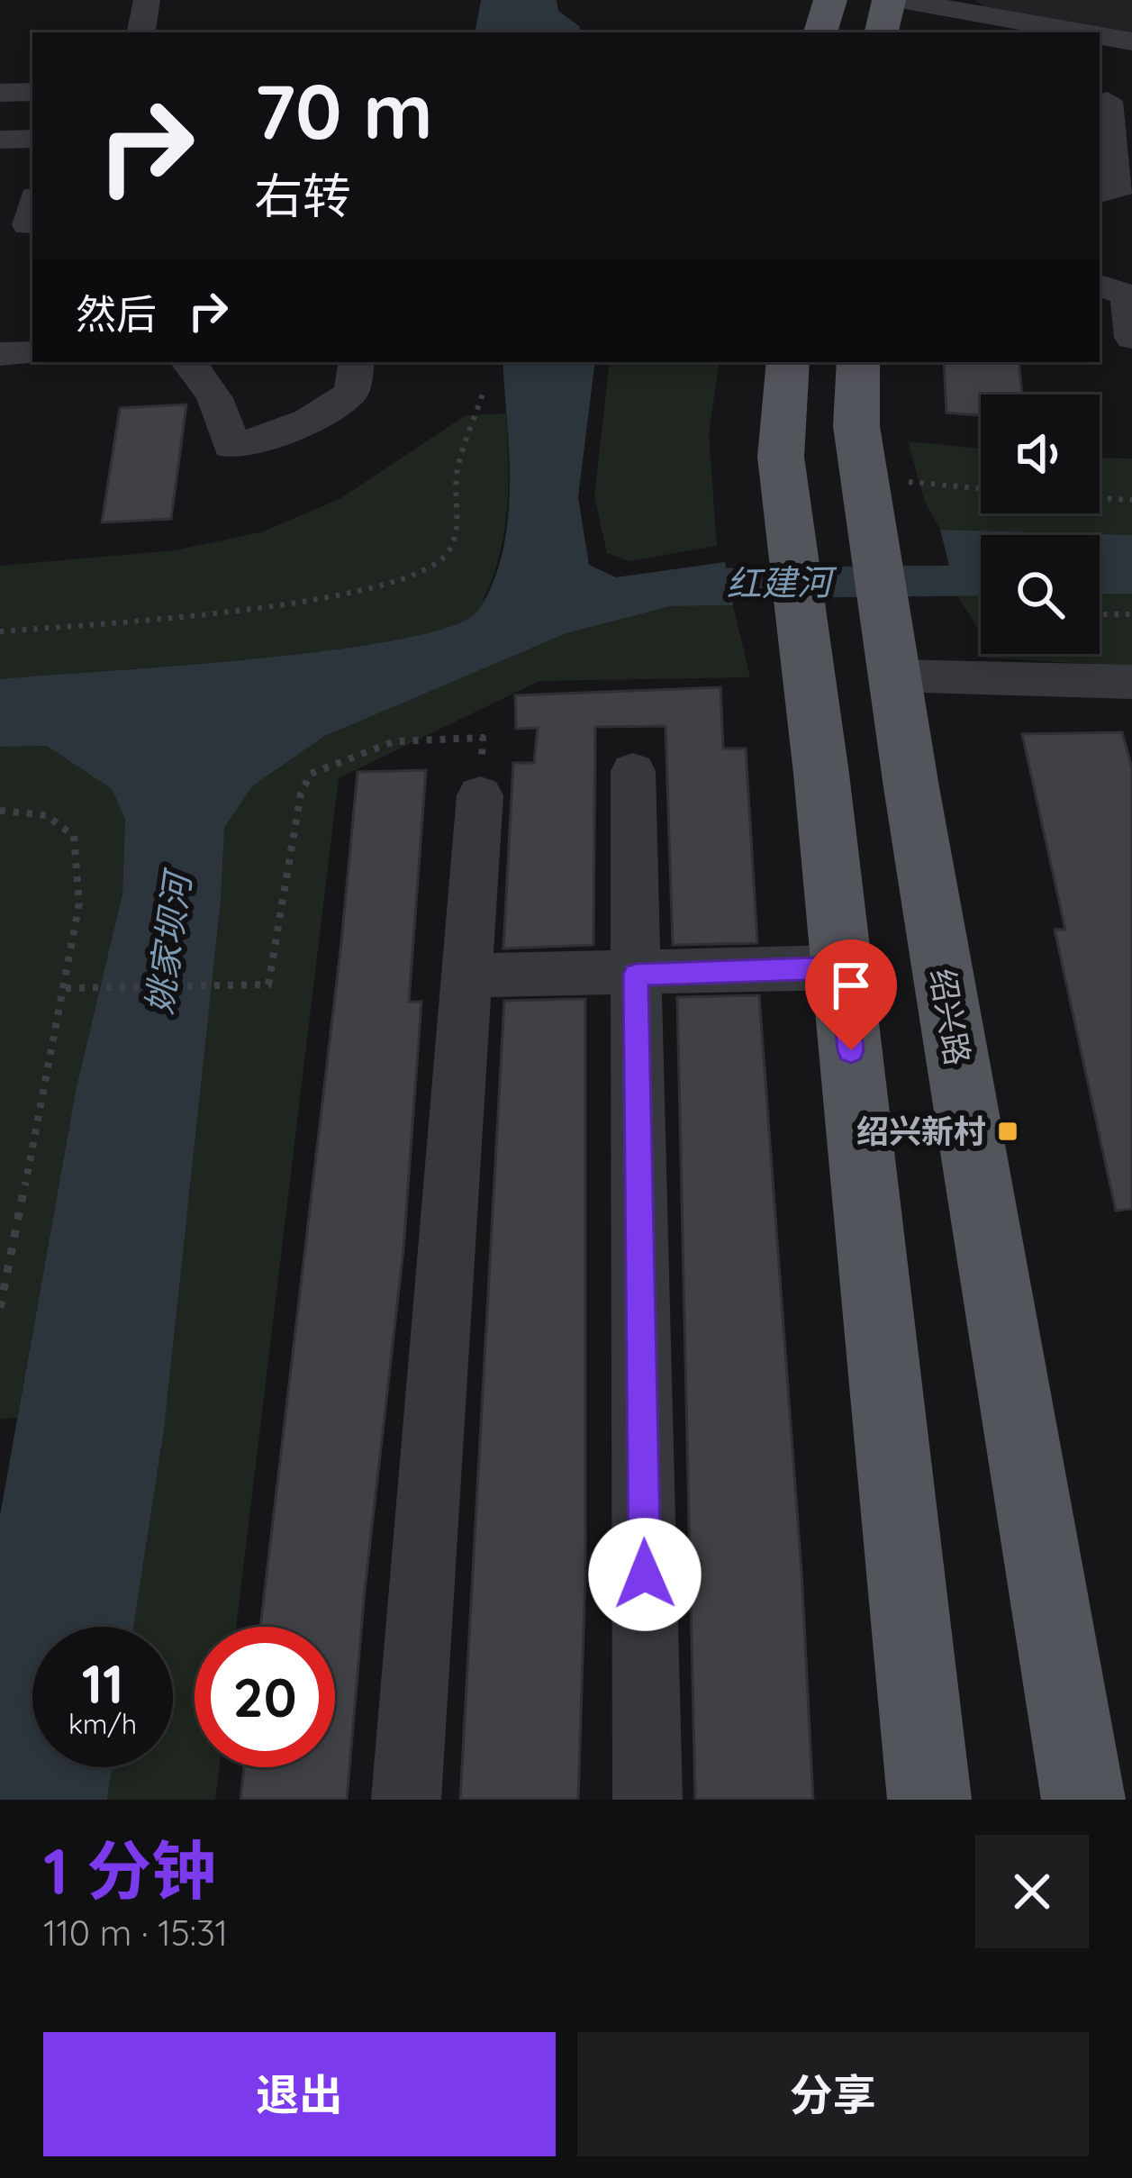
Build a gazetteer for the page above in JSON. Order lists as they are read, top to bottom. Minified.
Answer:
{"streets":{"main road":["绍兴路"]},"water":["红建河","姚家坝河"],"places":{"transit":["绍兴新村"]},"page":{"turn":["70 m","右转"],"then":"然后","speed":"11 km/h","limit":"20","heading":["1 分钟","110 m · 15:31"],"buttons":["退出","分享"]}}
